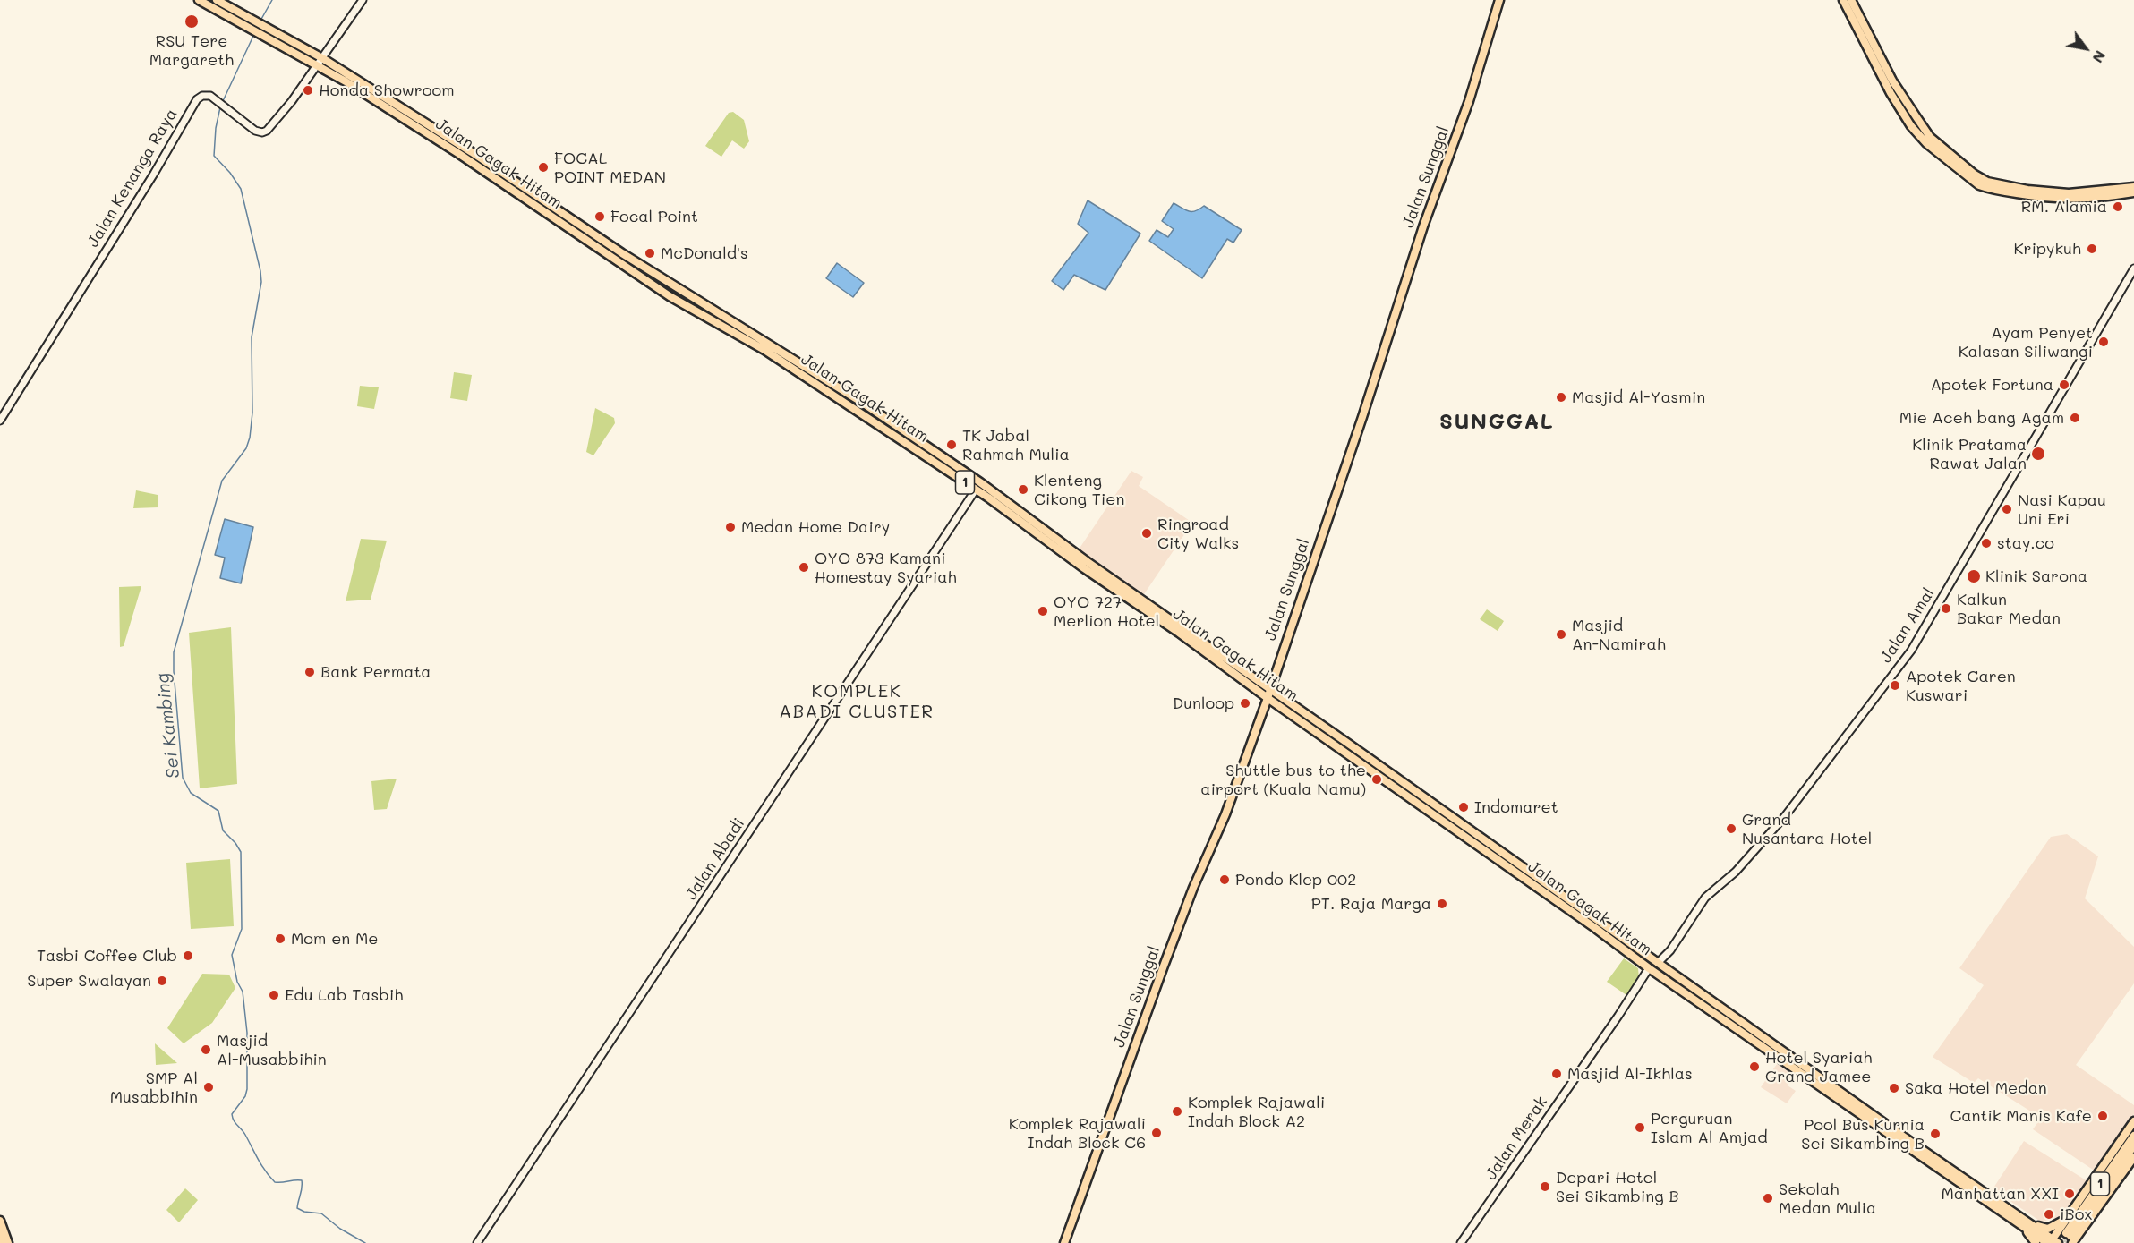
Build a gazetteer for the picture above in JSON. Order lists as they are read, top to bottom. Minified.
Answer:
{"streets":{"main road":["Jalan Gagak Hitam","Jalan Sunggal","1"],"street":["Jalan Kenanga Raya","Jalan Amal","Jalan Abadi","Jalan Merak"]},"crossings":[["Jalan Gagak Hitam","Jalan Sunggal"],["Jalan Gagak Hitam","Jalan Kenanga Raya"],["Jalan Gagak Hitam","1"],["Jalan Gagak Hitam","Jalan Amal"],["Jalan Gagak Hitam","Jalan Abadi"],["Jalan Gagak Hitam","Jalan Merak"]],"districts":["SUNGGAL","KOMPLEK ABADI CLUSTER"],"water":["Sei Kambing"],"places":["RSU Tere Margareth","Honda Showroom","FOCAL POINT MEDAN","RM. Alamia","Focal Point","Kripykuh","McDonald's","Ayam Penyet Kalasan Siliwangi","Apotek Fortuna","Masjid Al-Yasmin","Mie Aceh bang Agam","TK Jabal Rahmah Mulia","Klinik Pratama Rawat Jalan","Klenteng Cikong Tien","Nasi Kapau Uni Eri","Medan Home Dairy","Ringroad City Walks","stay.co","OYO 873 Kamani Homestay Syariah","Klinik Sarona","Kalkun Bakar Medan","OYO 727 Merlion Hotel","Masjid An-Namirah","Bank Permata","Apotek Caren Kuswari","Dunloop","Shuttle bus to the airport (Kuala Namu)","Indomaret","Grand Nusantara Hotel","Pondo Klep 002","PT. Raja Marga","Mom en Me","Tasbi Coffee Club","Super Swalayan","Edu Lab Tasbih","Masjid Al-Musabbihin","Hotel Syariah Grand Jamee","Masjid Al-Ikhlas","SMP Al Musabbihin","Saka Hotel Medan","Komplek Rajawali Indah Block A2","Cantik Manis Kafe","Perguruan Islam Al Amjad","Komplek Rajawali Indah Block C6","Pool Bus Kurnia Sei Sikambing B","Depari Hotel Sei Sikambing B","Manhattan XXI","Sekolah Medan Mulia","iBox"],"north":"bottom right"}
